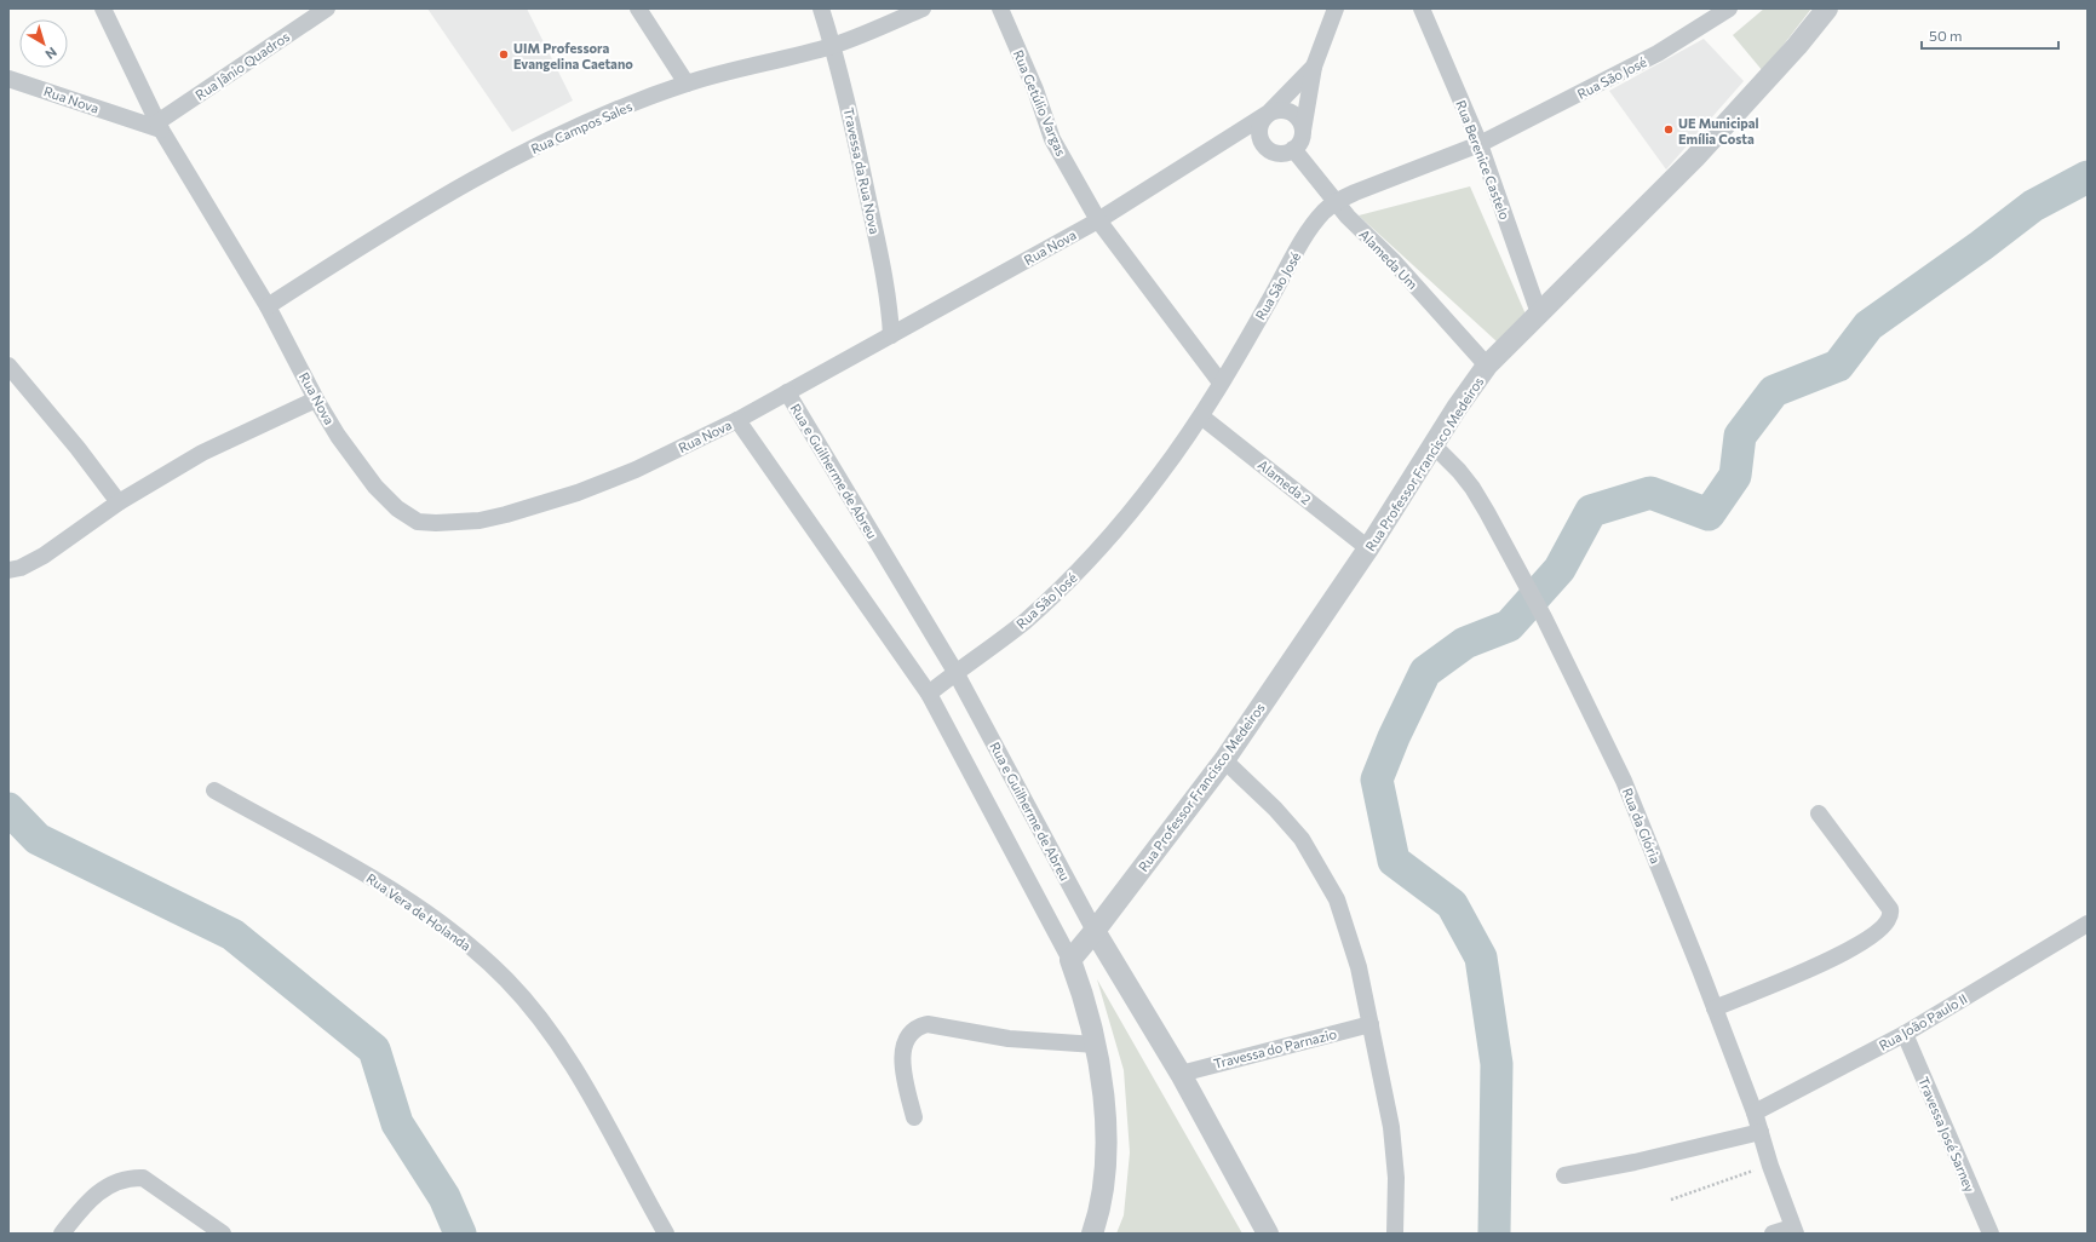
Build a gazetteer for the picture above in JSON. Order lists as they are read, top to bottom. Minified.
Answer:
{"streets":{"street":["Rua Jânio Quadros","Rua São José","Rua Nova","Rua Getúlio Vargas","Rua Campos Sales","Rua Berenice Castelo","Travessa da Rua Nova","Alameda Um","Rua Professor Francisco Medeiros","Rua e Guilherme de Abreu","Alameda 2","Rua da Glória","Rua Vera de Holanda","Rua João Paulo II","Travessa do Parnazio","Travessa José Sarney"]},"crossings":[["Rua Jânio Quadros","Rua Nova"],["Rua São José","Rua Berenice Castelo"],["Rua São José","Alameda Um"],["Rua São José","Rua e Guilherme de Abreu"],["Rua São José","Alameda 2"],["Rua Nova","Rua Getúlio Vargas"],["Rua Nova","Rua Campos Sales"],["Rua Nova","Travessa da Rua Nova"],["Rua Nova","Alameda Um"],["Rua Nova","Rua e Guilherme de Abreu"],["Rua Campos Sales","Travessa da Rua Nova"],["Rua Berenice Castelo","Rua Professor Francisco Medeiros"],["Alameda Um","Rua Professor Francisco Medeiros"],["Rua Professor Francisco Medeiros","Rua e Guilherme de Abreu"],["Rua Professor Francisco Medeiros","Alameda 2"],["Rua Professor Francisco Medeiros","Rua da Glória"],["Rua e Guilherme de Abreu","Travessa do Parnazio"],["Rua da Glória","Rua João Paulo II"],["Rua João Paulo II","Travessa José Sarney"]],"places":["UIM Professora Evangelina Caetano","UE Municipal Emília Costa"],"scale_bar":"50 m","north":"bottom right"}
